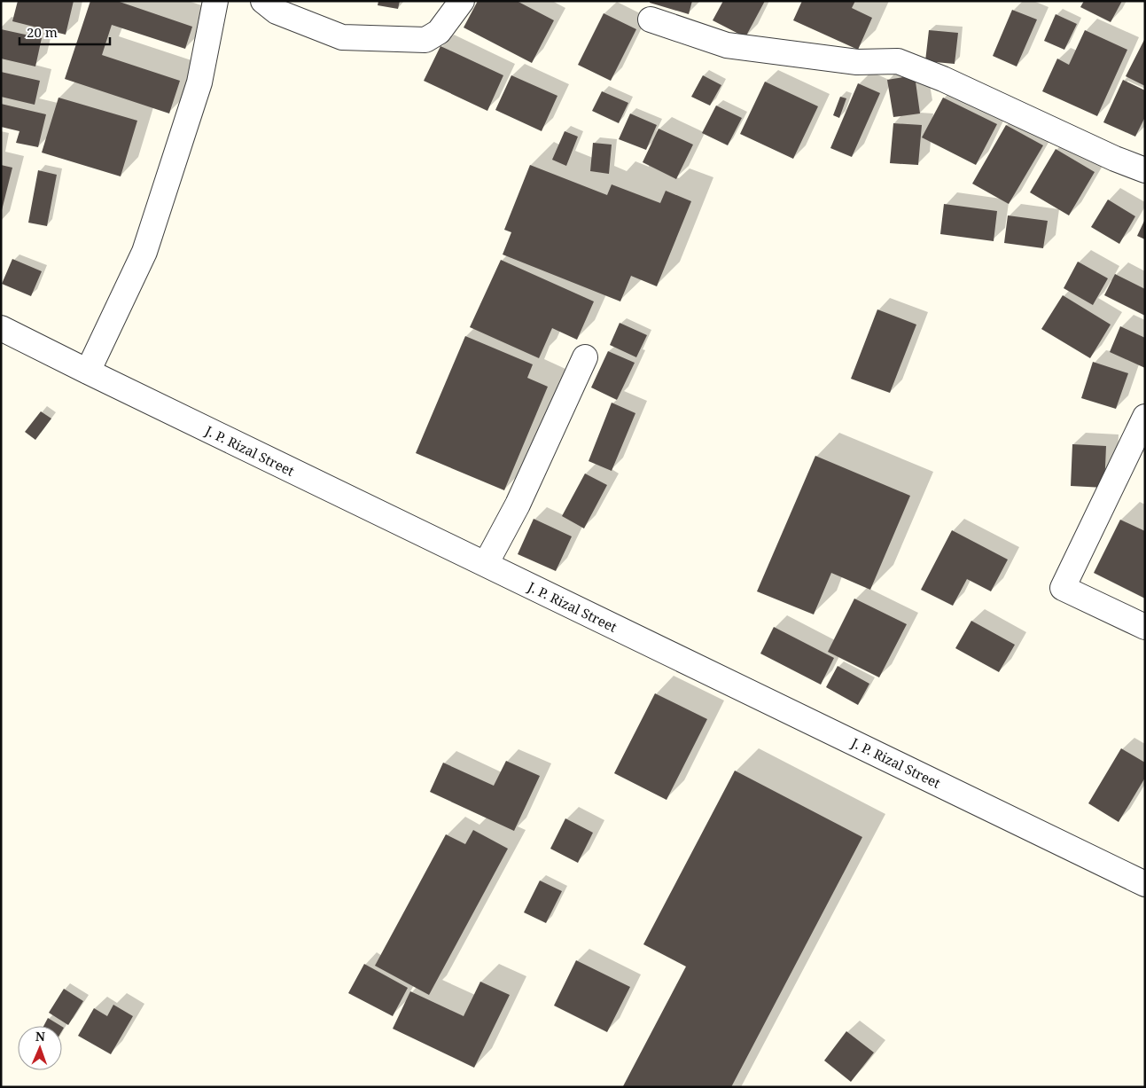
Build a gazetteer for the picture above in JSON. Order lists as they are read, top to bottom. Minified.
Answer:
{"streets":{"street":["J. P. Rizal Street"]},"scale_bar":"20 m","north":"top"}
